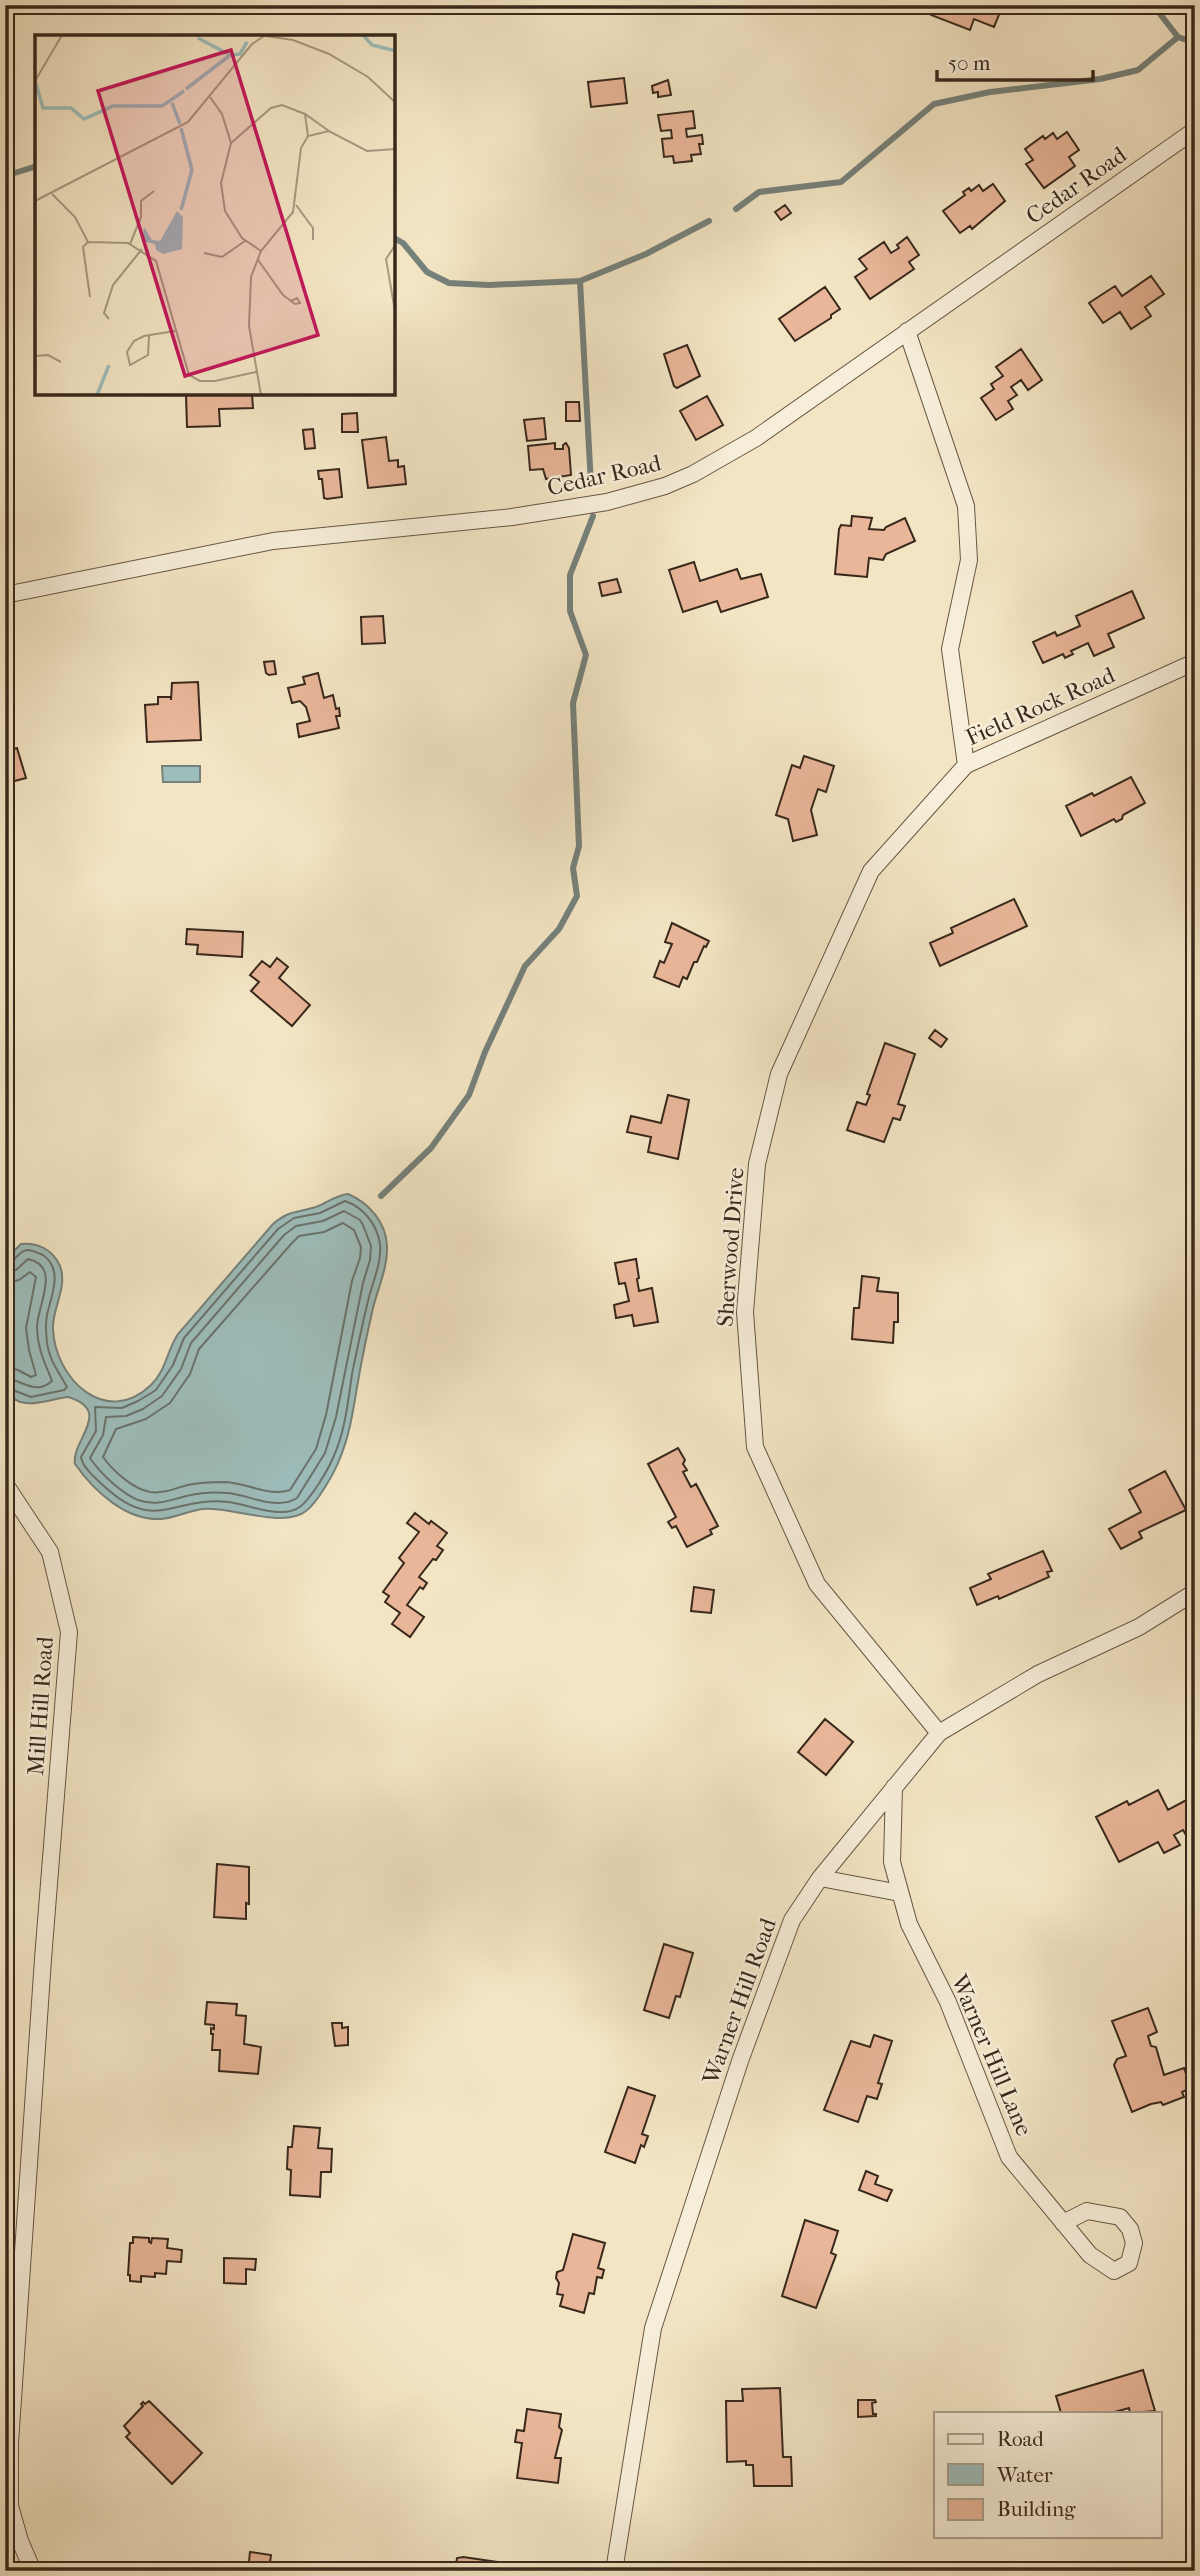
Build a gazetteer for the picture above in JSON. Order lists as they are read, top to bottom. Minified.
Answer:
{"streets":{"street":["Cedar Road","Field Rock Road","Sherwood Drive","Mill Hill Road","Warner Hill Road","Warner Hill Lane"]},"crossings":[["Cedar Road","Field Rock Road"],["Field Rock Road","Sherwood Drive"],["Sherwood Drive","Warner Hill Road"],["Warner Hill Road","Warner Hill Lane"]],"legend":["Road","Water","Building"],"scale_bar":"50 m"}
